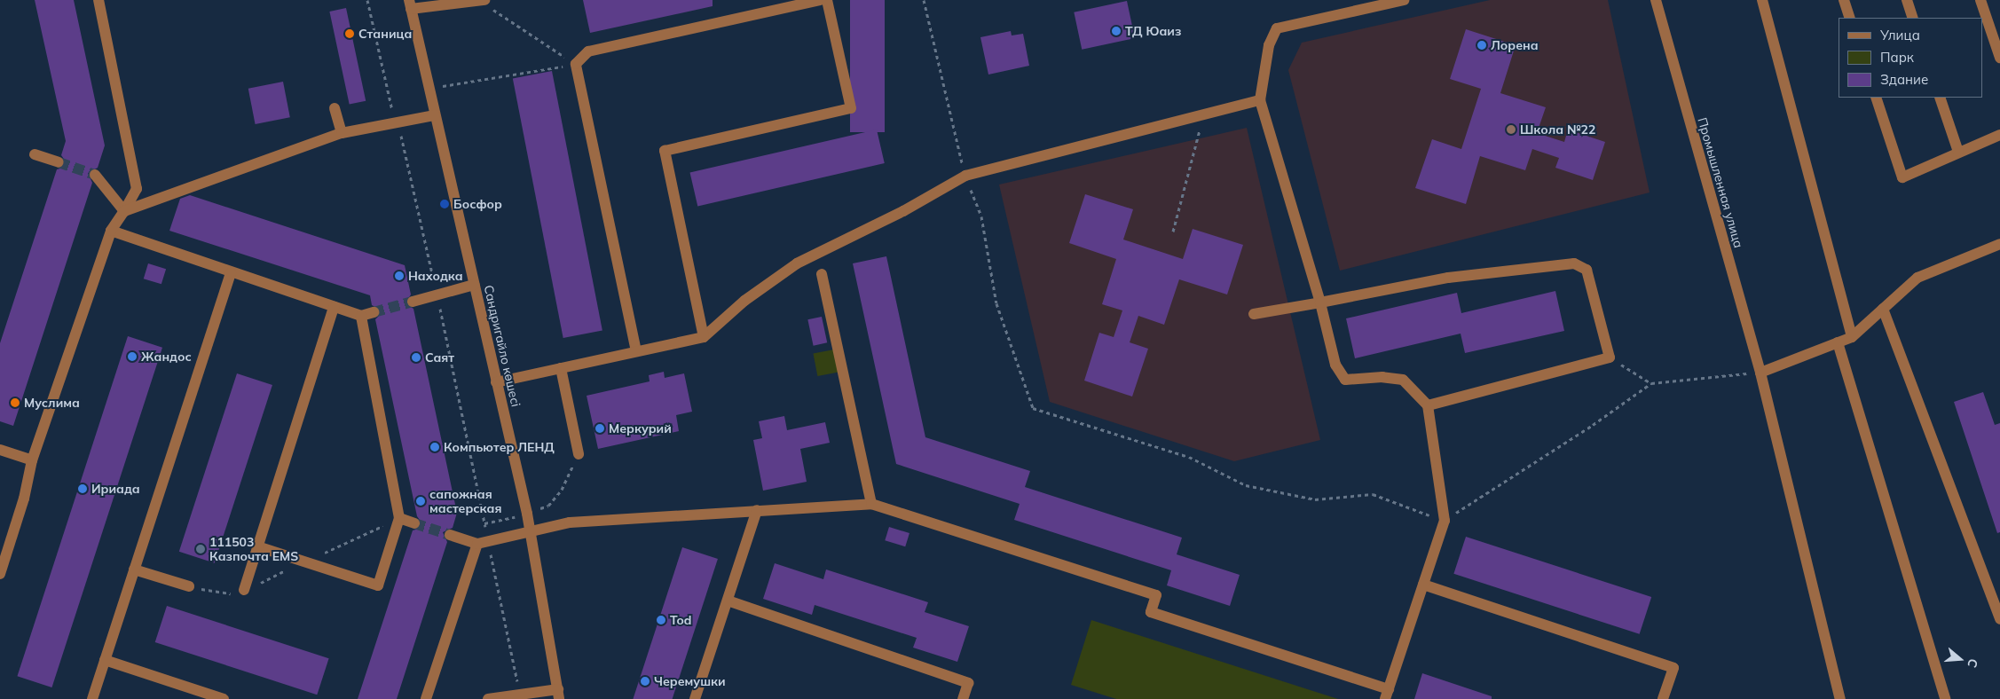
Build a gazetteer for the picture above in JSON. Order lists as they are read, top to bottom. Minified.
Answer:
{"streets":{"street":["Промышленная улица","Сандригайло көшесі"]},"places":["ТД Юаиз","Станица","Лорена","Школа №22","Босфор","Находка","Жандос","Саят","Муслима","Меркурий","Компьютер ЛЕНД","Ириада","сапожная мастерская","111503 Казпочта EMS","Tod","Черемушки"],"legend":["Улица","Парк","Здание"],"north":"right"}
